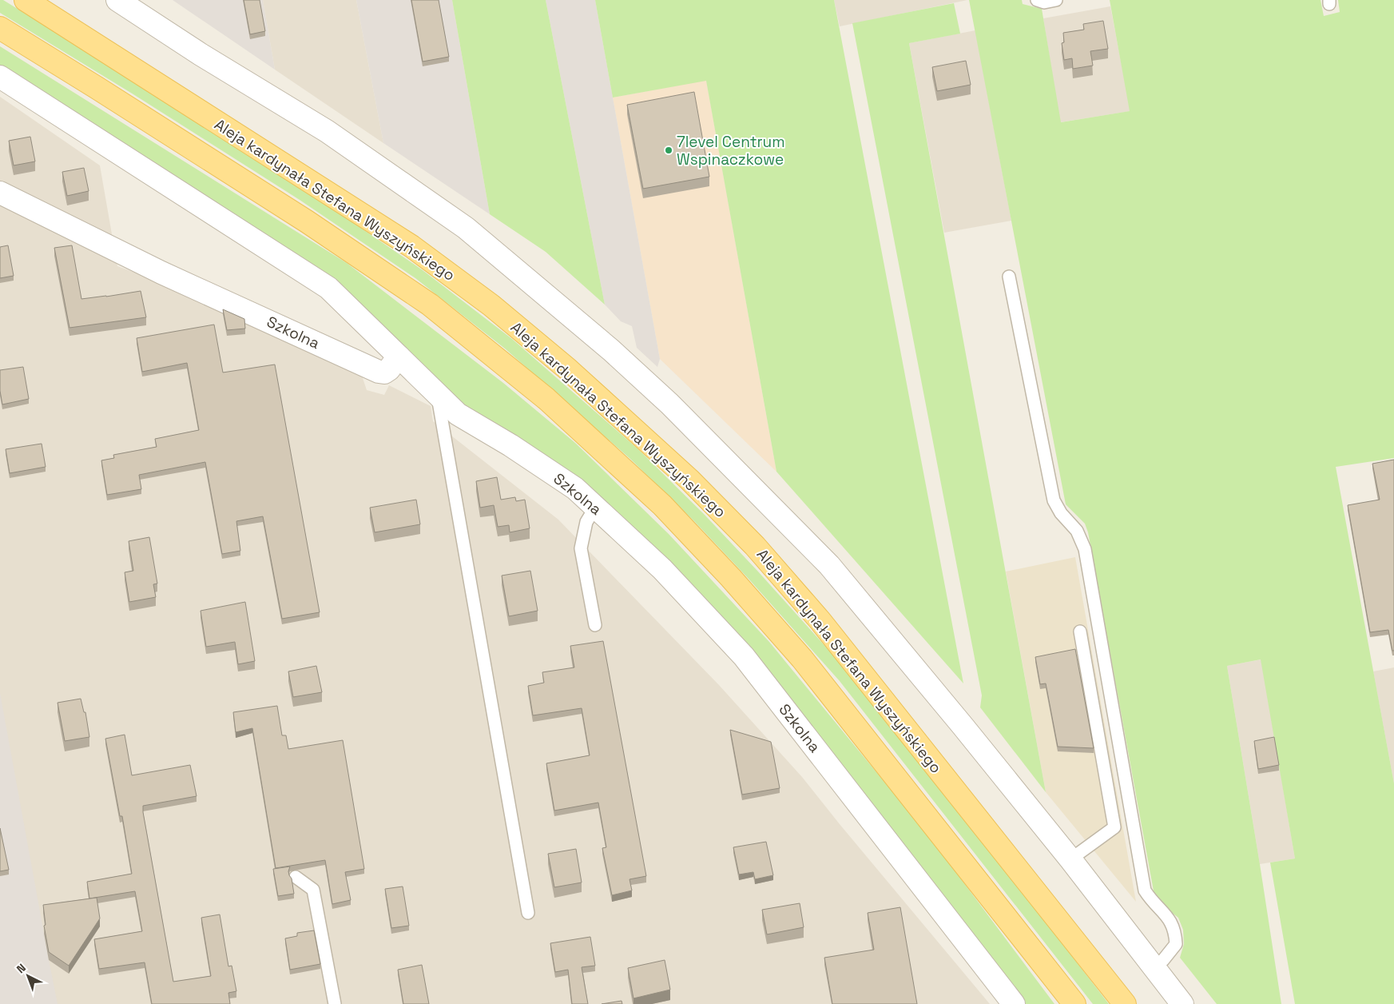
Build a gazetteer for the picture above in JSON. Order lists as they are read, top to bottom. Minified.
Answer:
{"streets":{"main road":["Aleja kardynała Stefana Wyszyńskiego"],"street":["Szkolna"]},"places":["7level Centrum Wspinaczkowe"],"north":"top left"}
